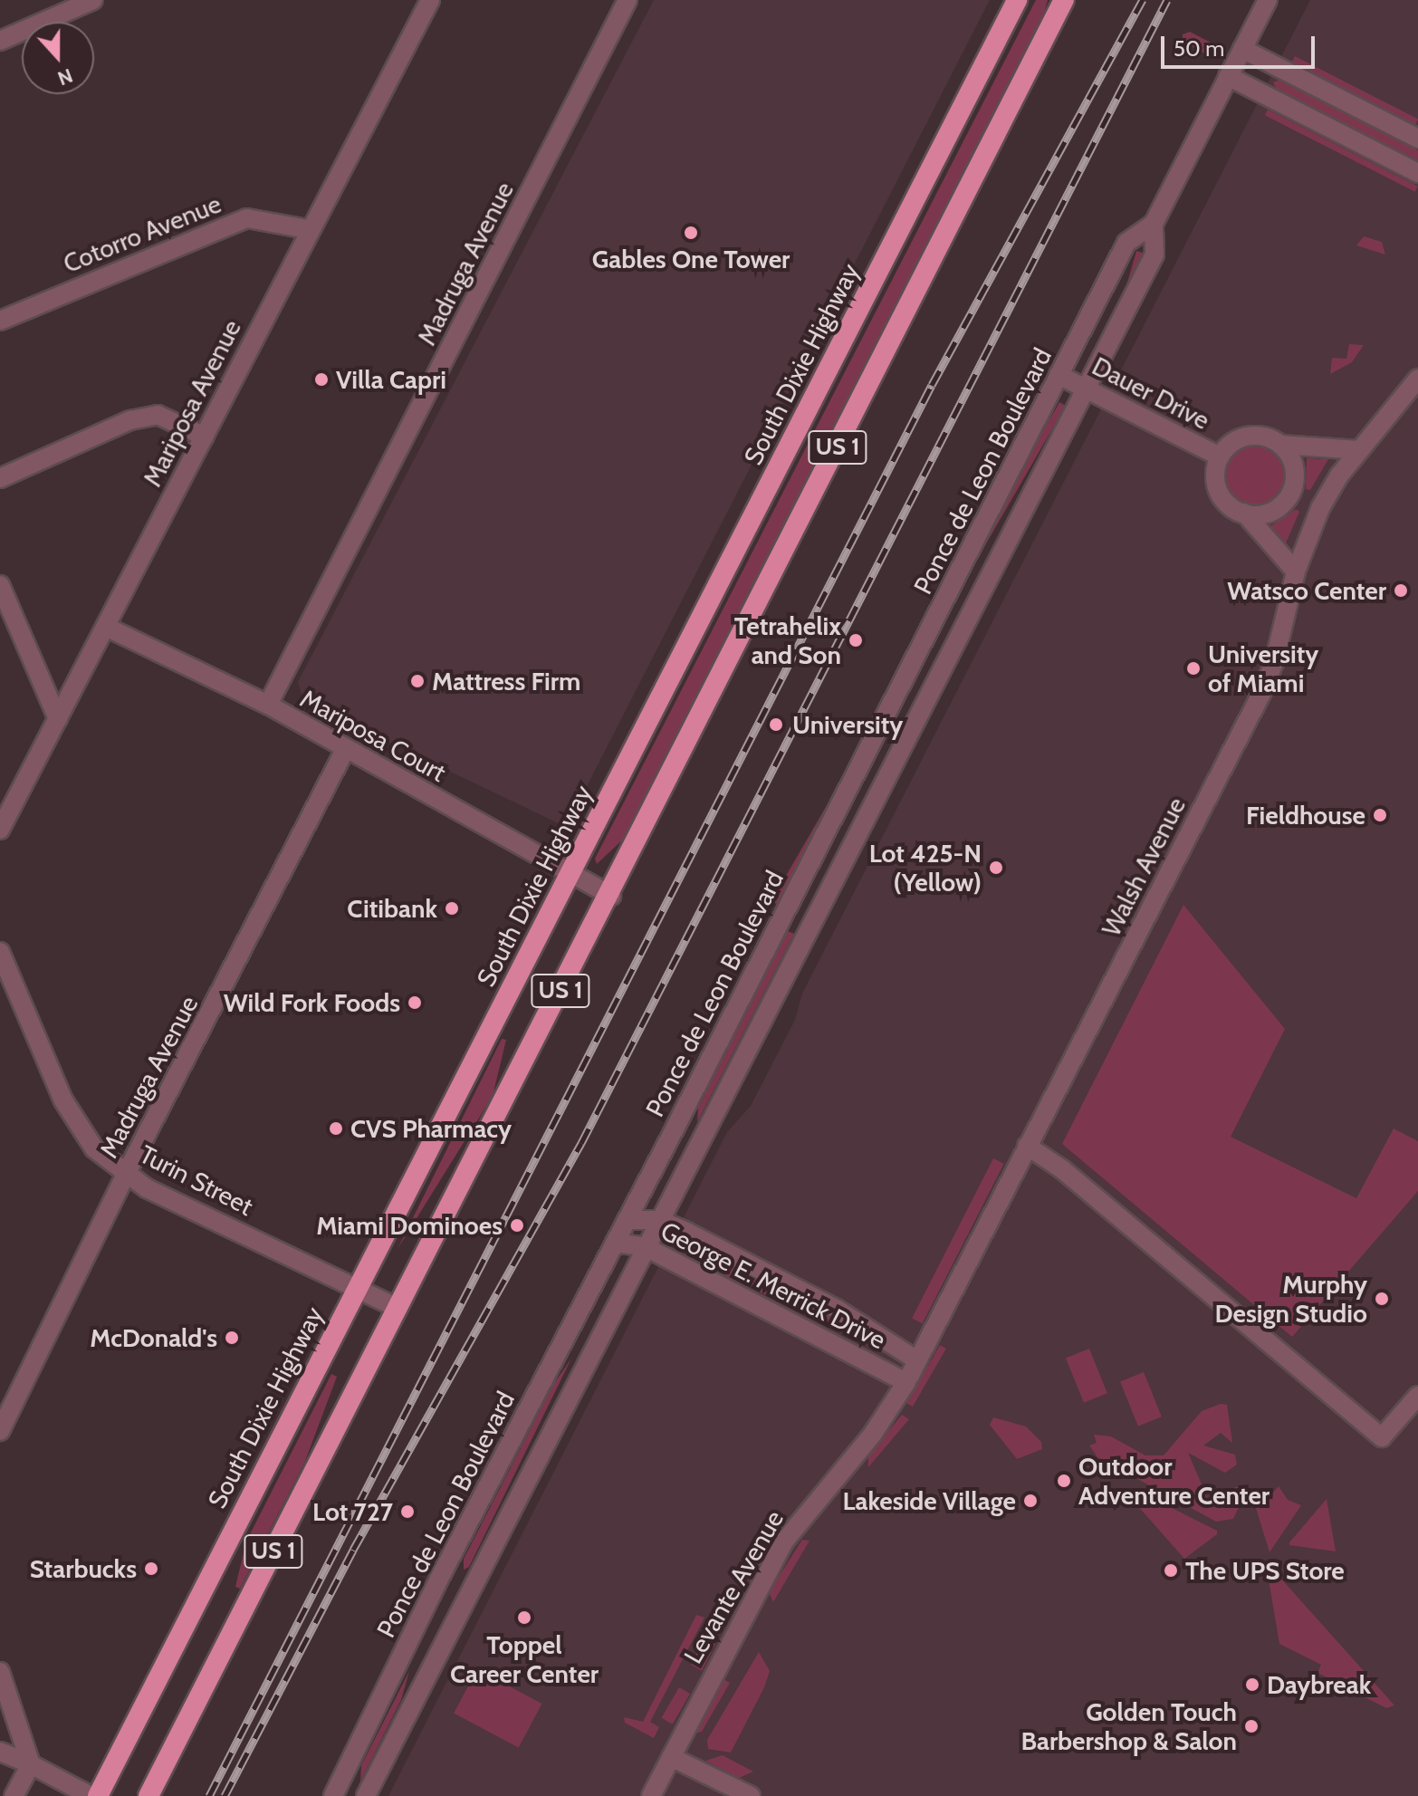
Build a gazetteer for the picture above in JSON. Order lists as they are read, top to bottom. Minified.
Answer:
{"streets":{"highway":["South Dixie Highway","US 1"],"street":["Cotorro Avenue","Madruga Avenue","Dauer Drive","Mariposa Avenue","Ponce de Leon Boulevard","Mariposa Court","Walsh Avenue","Turin Street","George E. Merrick Drive","Levante Avenue"]},"crossings":[["Cotorro Avenue","Mariposa Avenue"],["Madruga Avenue","Mariposa Court"],["Madruga Avenue","Turin Street"],["South Dixie Highway","Mariposa Court"],["South Dixie Highway","Turin Street"],["Dauer Drive","Ponce de Leon Boulevard"],["Mariposa Avenue","Mariposa Court"],["US 1","Mariposa Court"],["US 1","Turin Street"],["Ponce de Leon Boulevard","George E. Merrick Drive"],["Walsh Avenue","George E. Merrick Drive"],["Walsh Avenue","Levante Avenue"],["George E. Merrick Drive","Levante Avenue"]],"places":["Gables One Tower","Villa Capri","Watsco Center","Tetrahelix and Son","University of Miami","Mattress Firm","University","Fieldhouse","Lot 425-N (Yellow)","Citibank","Wild Fork Foods","CVS Pharmacy","Miami Dominoes","Murphy Design Studio","McDonald's","Outdoor Adventure Center","Lakeside Village","Lot 727","Starbucks","The UPS Store","Toppel Career Center","Daybreak","Golden Touch Barbershop & Salon"],"scale_bar":"50 m","north":"bottom"}
